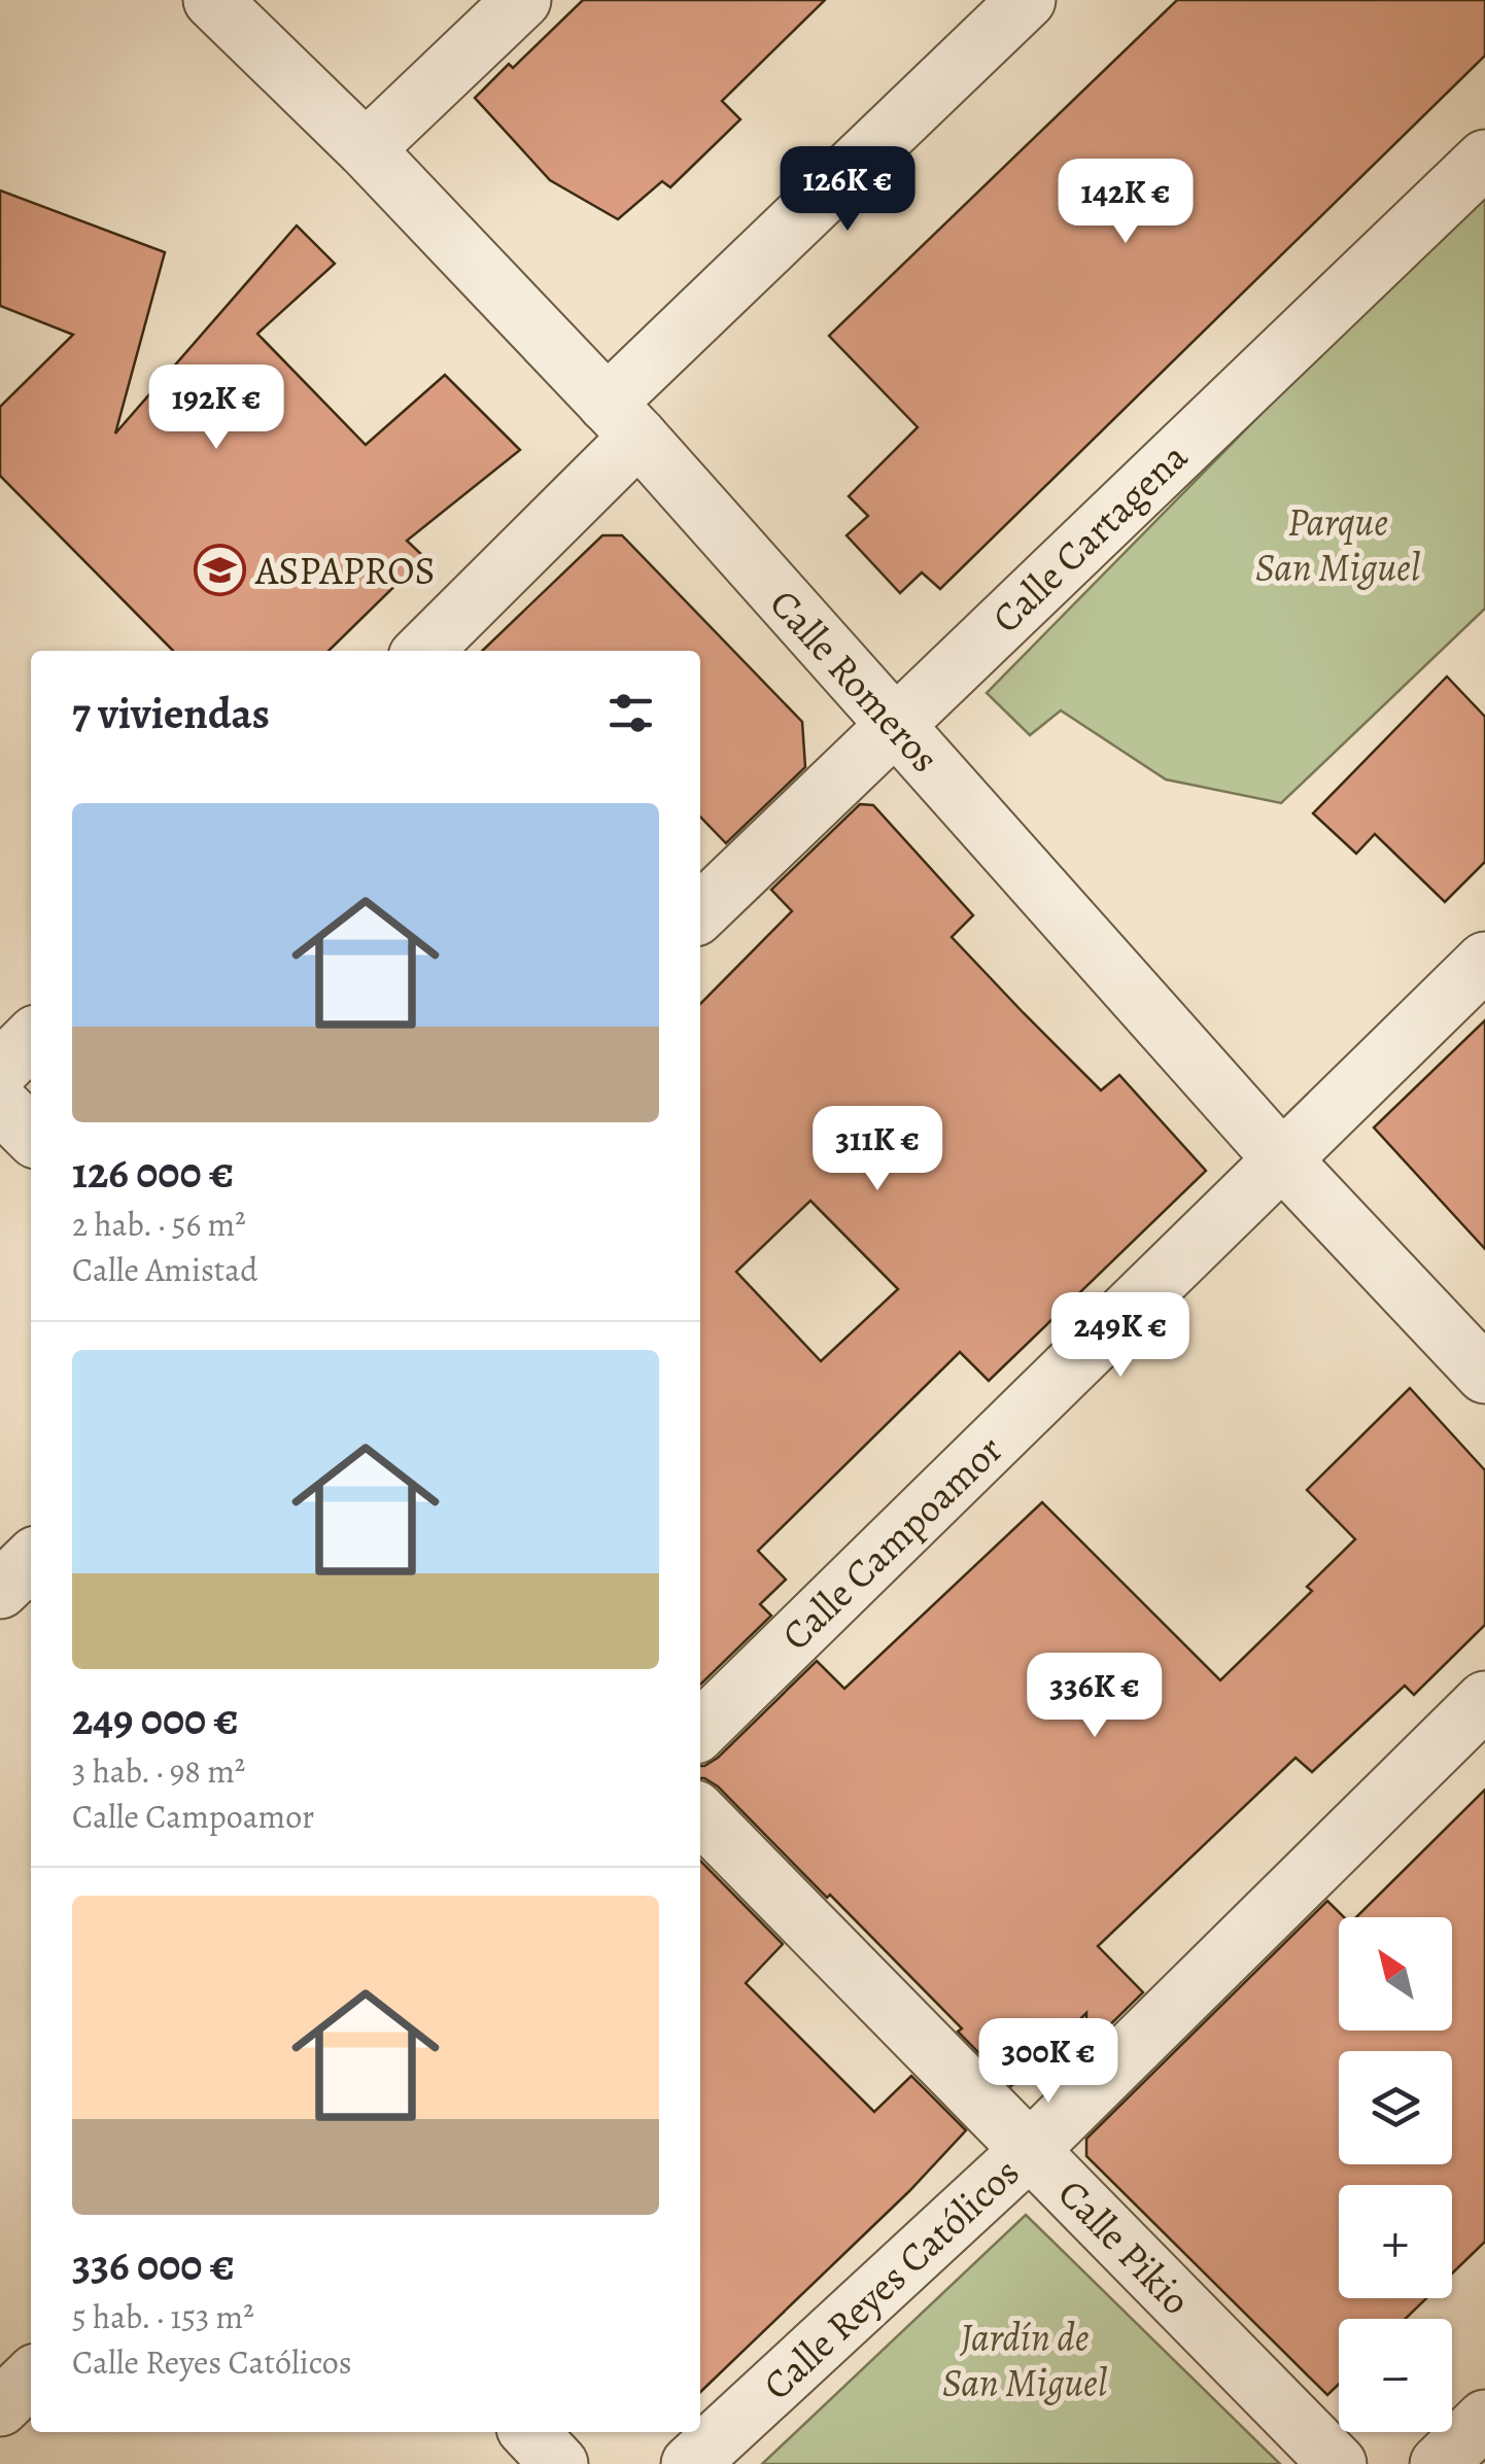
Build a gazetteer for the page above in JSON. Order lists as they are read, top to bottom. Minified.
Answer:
{"streets":{"street":["Calle Cartagena","Calle Romeros","Calle Campoamor","Calle Pikio","Calle Reyes Católicos"]},"crossings":[["Calle Cartagena","Calle Romeros"],["Calle Romeros","Calle Campoamor"],["Calle Pikio","Calle Reyes Católicos"]],"parks":["Parque San Miguel","Jardín de San Miguel"],"places":{"school or university":["ASPAPROS"]},"north":"top left","page":{"price":["126K €","142K €","192K €","311K €","249K €","336K €","300K €"],"heading":"7 viviendas","list":[{"name":"126 000 €","note":"2 hab. · 56 m² · Calle Amistad"},{"name":"249 000 €","note":"3 hab. · 98 m² · Calle Campoamor"},{"name":"336 000 €","note":"5 hab. · 153 m² · Calle Reyes Católicos"}],"map_buttons":["+","−"]}}
